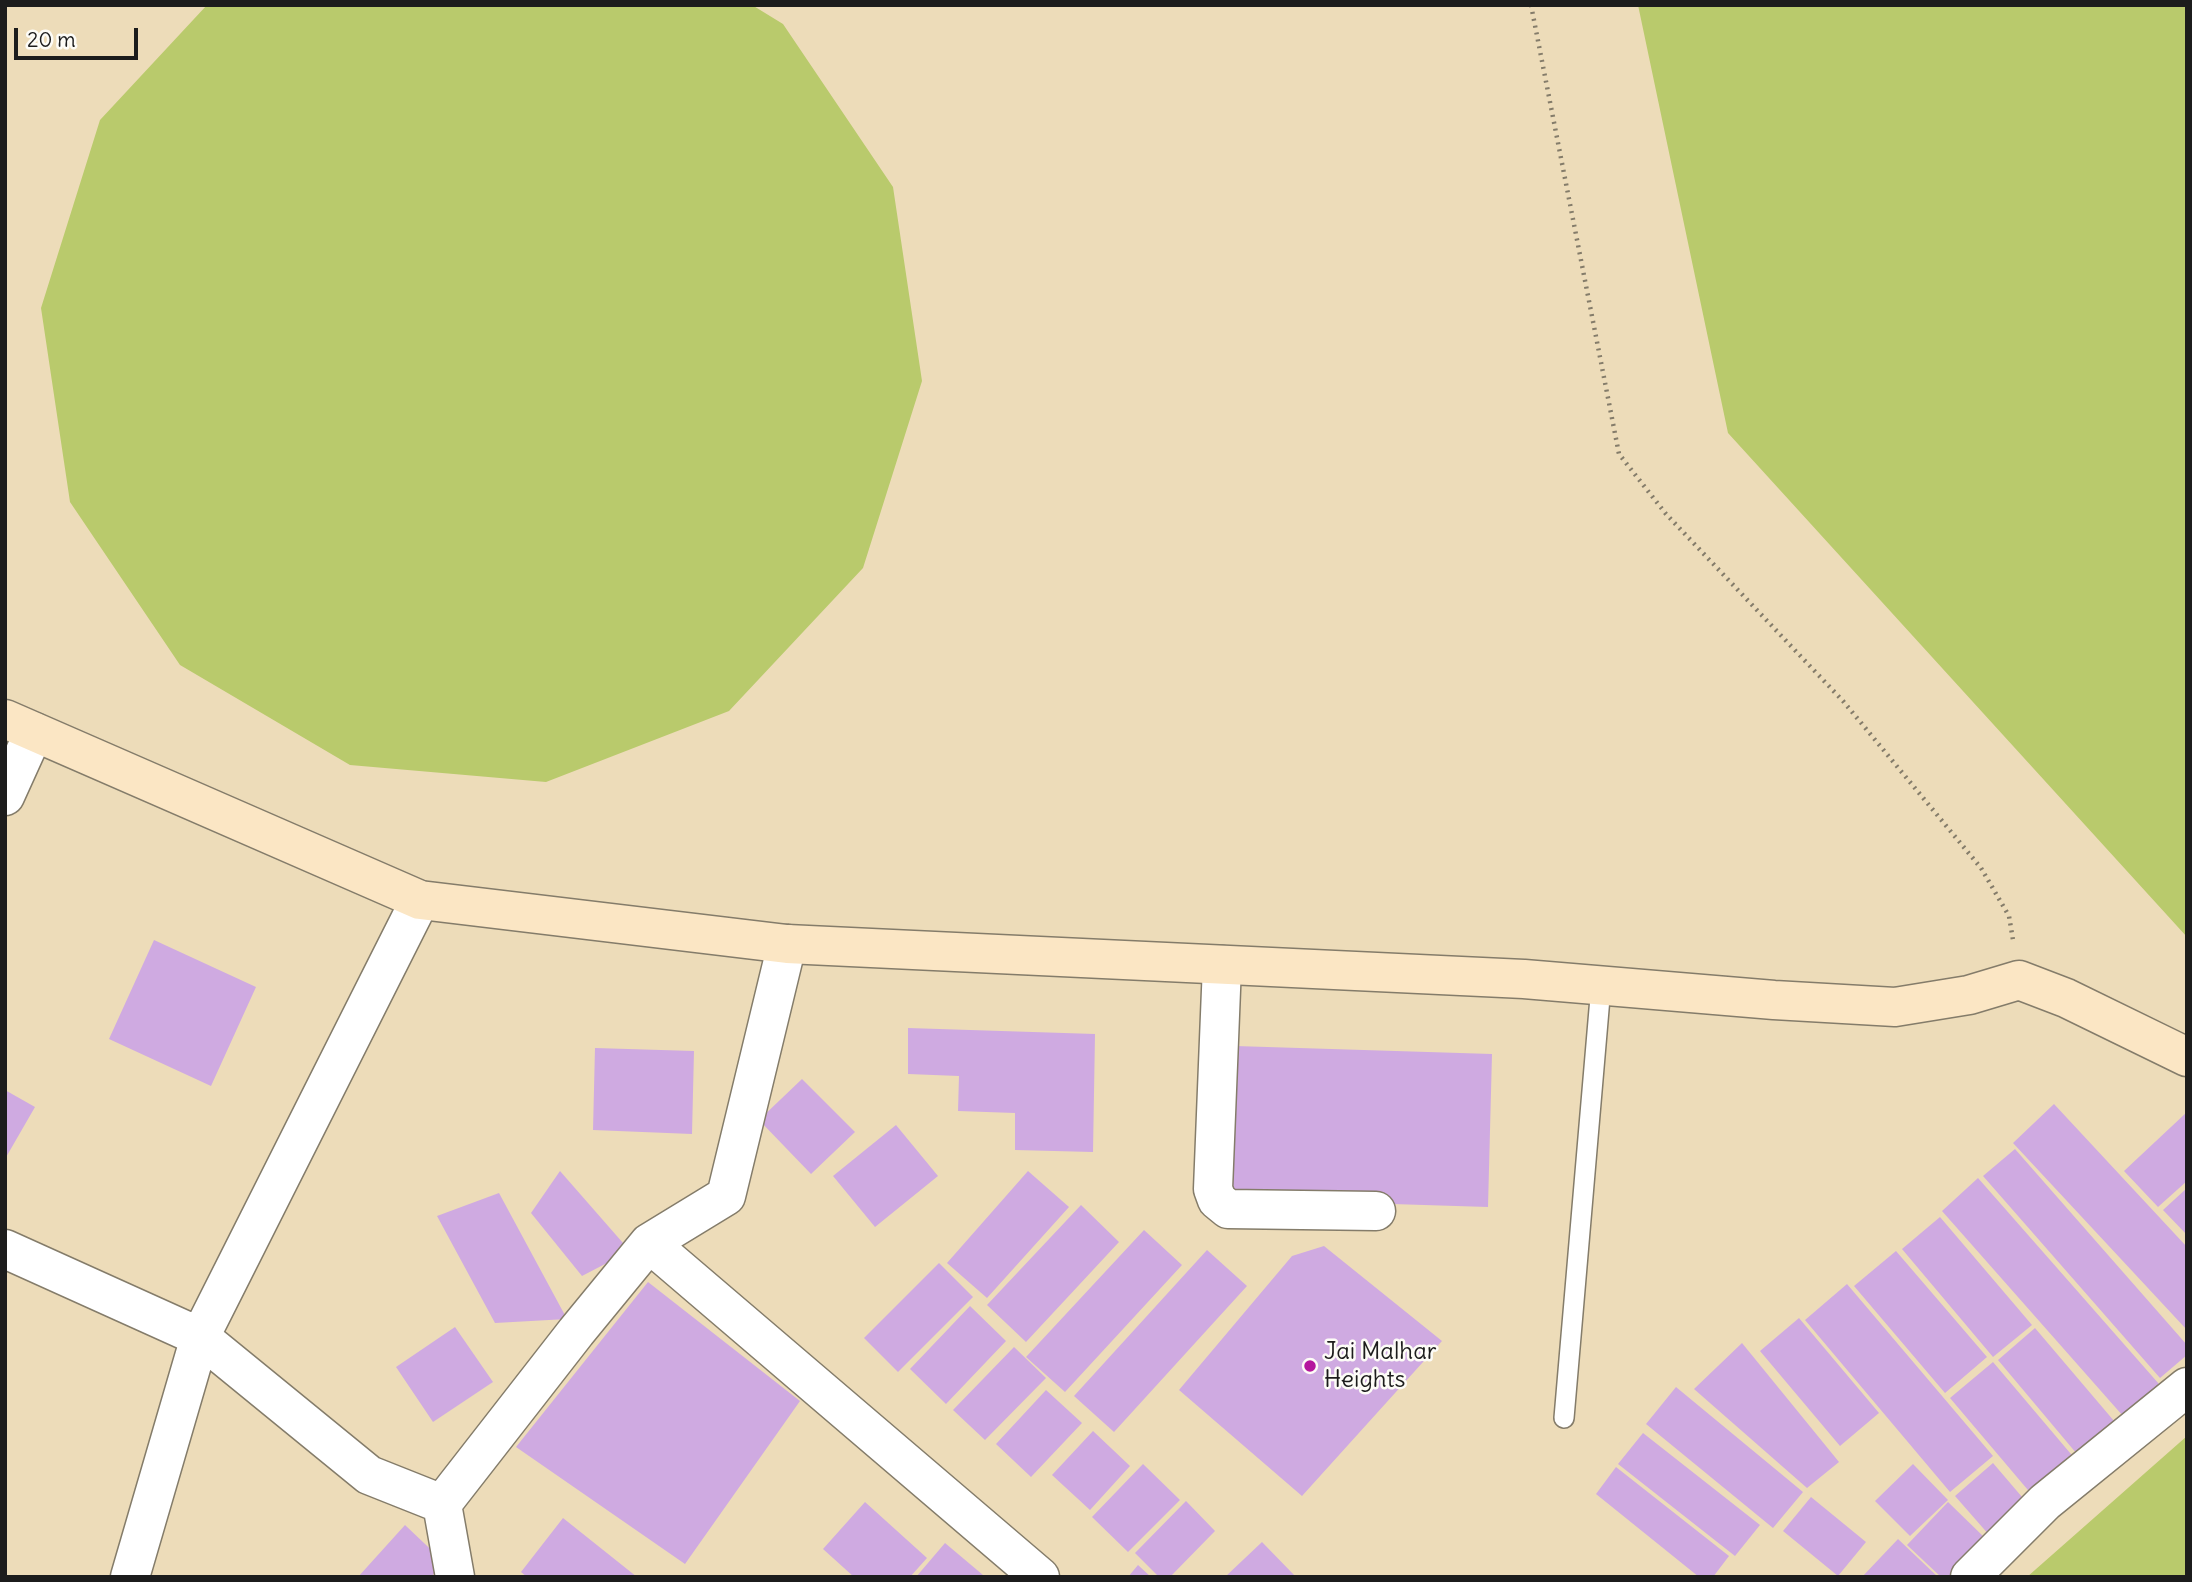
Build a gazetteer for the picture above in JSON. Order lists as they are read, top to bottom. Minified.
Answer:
{"places":["Jai Malhar Heights"],"scale_bar":"20 m"}
